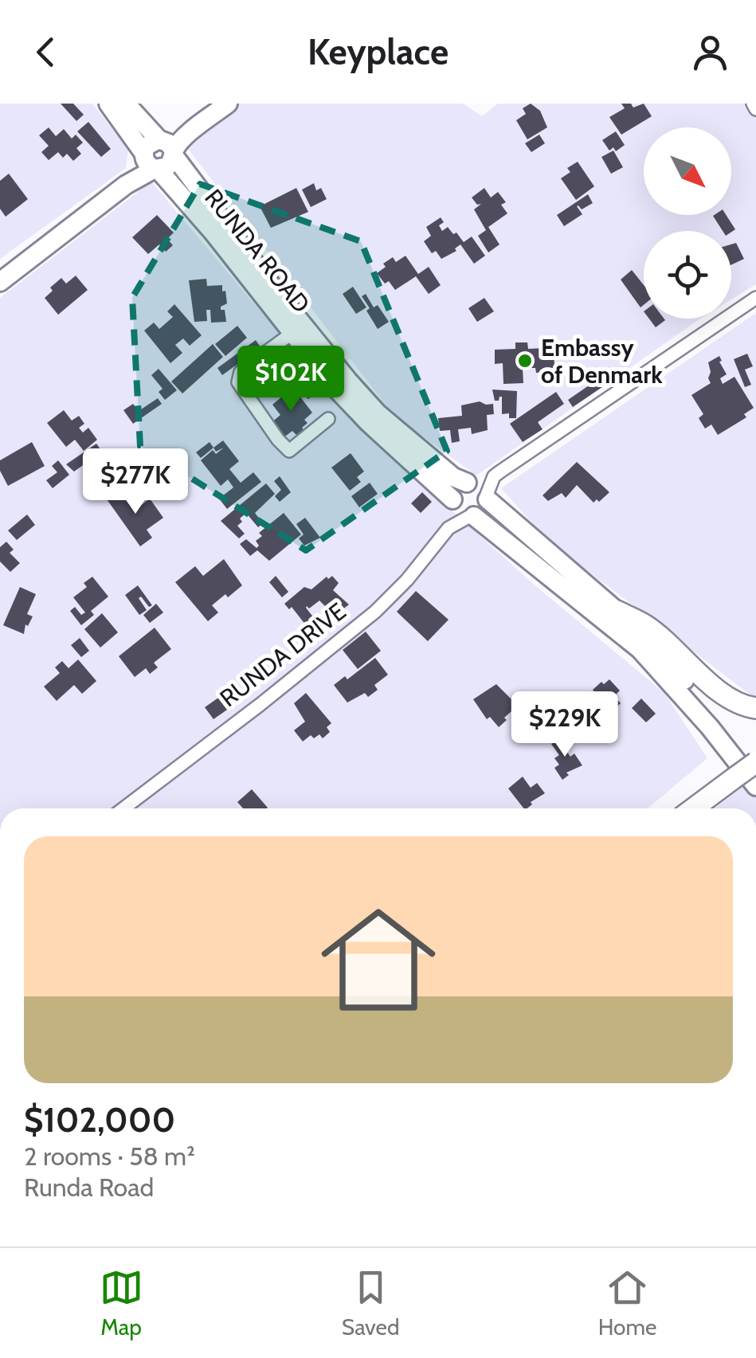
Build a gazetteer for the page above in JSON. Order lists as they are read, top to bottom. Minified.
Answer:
{"streets":{"street":["RUNDA ROAD","RUNDA DRIVE"]},"crossings":[["RUNDA ROAD","RUNDA DRIVE"]],"places":["Embassy of Denmark"],"north":"bottom right","page":{"header":"Keyplace","price":["$102K","$277K","$229K"],"list":[{"name":"$102,000","note":"2 rooms · 58 m² · Runda Road"}],"tabs":["Map","Saved","Home"]}}
